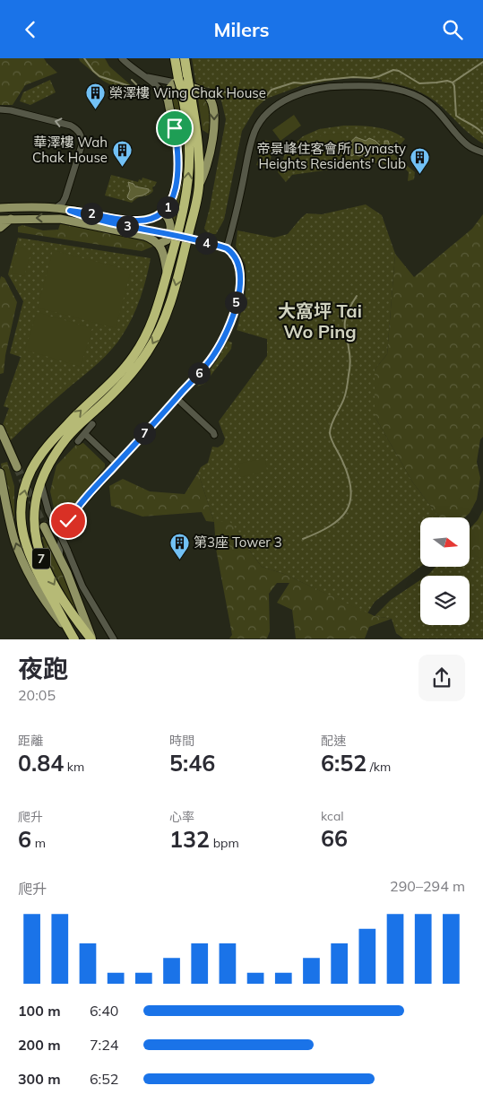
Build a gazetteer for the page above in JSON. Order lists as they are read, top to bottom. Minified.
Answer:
{"streets":{"highway":["7"]},"districts":["大窩坪 Tai Wo Ping"],"places":{"building":["榮澤樓 Wing Chak House","華澤樓 Wah Chak House","帝景峰住客會所 Dynasty Heights Residents' Club","第3座 Tower 3"]},"north":"right","page":{"header":"Milers","pins":["1","2","3","4","5","6","7"],"heading":["夜跑","20:05"],"stats":[["距離","0.84 km"],["時間","5:46"],["配速","6:52 /km"],["爬升","6 m"],["心率","132 bpm"],["kcal","66"]],"chart":["爬升","290–294 m"],"list":[{"name":"100 m","note":"6:40"},{"name":"200 m","note":"7:24"},{"name":"300 m","note":"6:52"}]}}
